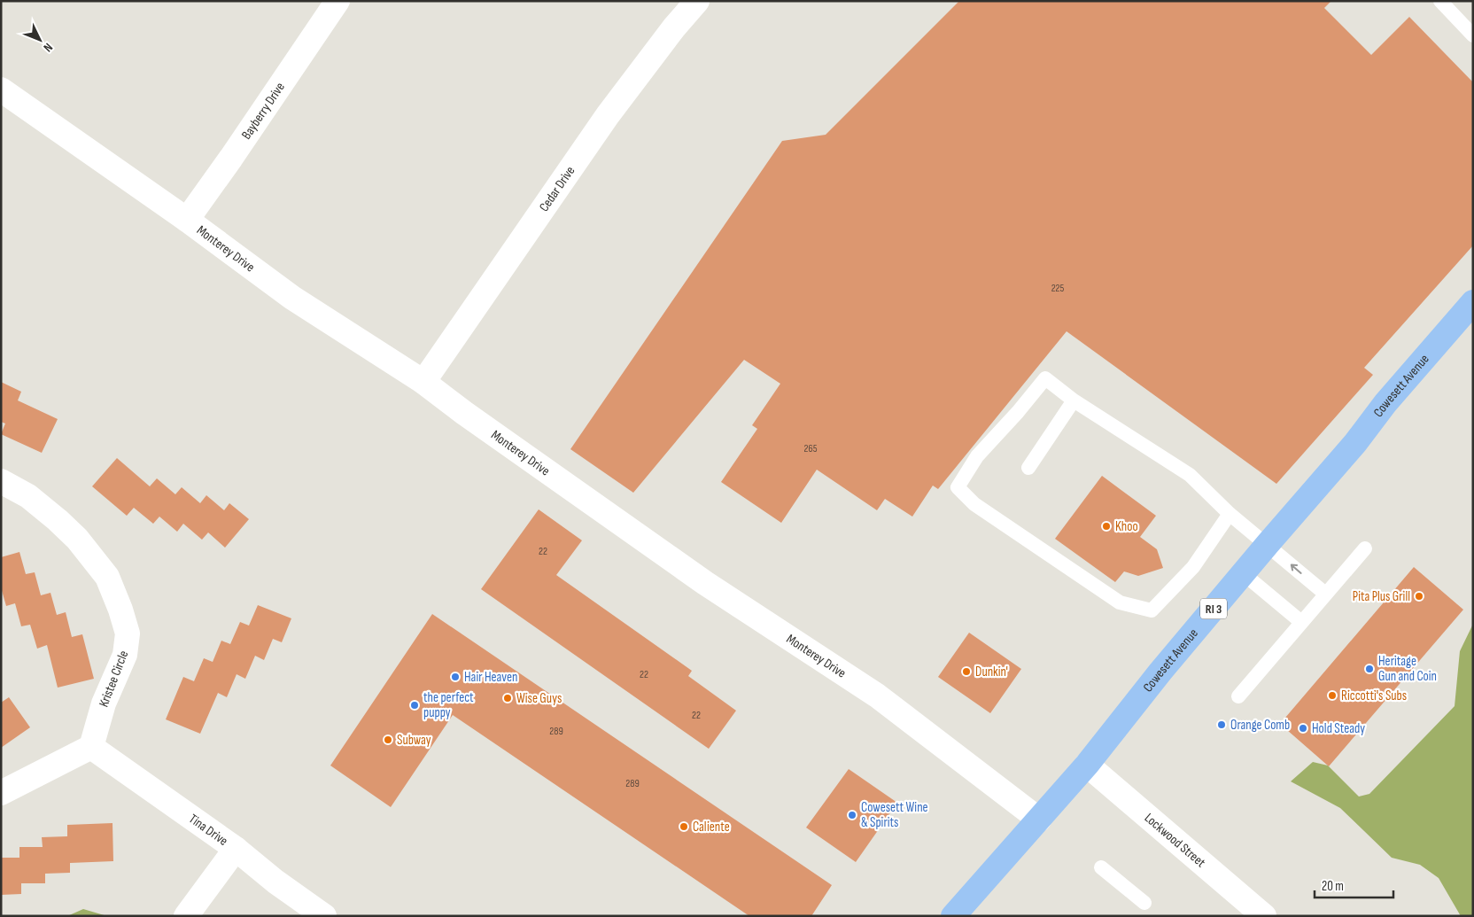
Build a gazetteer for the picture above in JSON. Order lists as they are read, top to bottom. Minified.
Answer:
{"streets":{"main road":["Cowesett Avenue","RI 3"],"street":["Bayberry Drive","Cedar Drive","Monterey Drive","Kristee Circle","Tina Drive","Lockwood Street"]},"crossings":[["Bayberry Drive","Monterey Drive"],["Cedar Drive","Monterey Drive"],["Monterey Drive","Cowesett Avenue"],["Cowesett Avenue","Lockwood Street"],["Kristee Circle","Tina Drive"]],"places":["Khoo","Pita Plus Grill","Heritage Gun and Coin","Dunkin'","Hair Heaven","Riccotti's Subs","Wise Guys","the perfect puppy","Orange Comb","Hold Steady","Subway","Cowesett Wine & Spirits","Caliente"],"house_numbers":["225","265","22","22","22","289","289"],"scale_bar":"20 m","north":"bottom right"}
